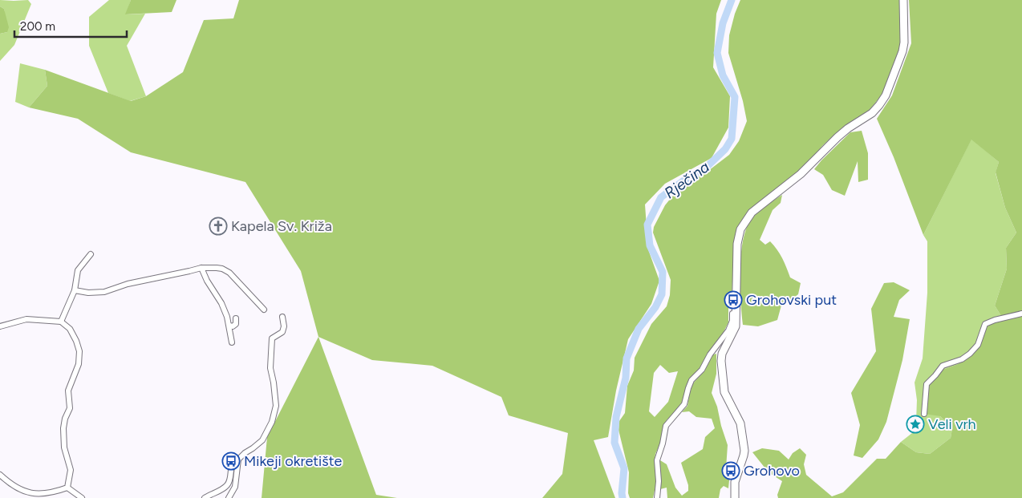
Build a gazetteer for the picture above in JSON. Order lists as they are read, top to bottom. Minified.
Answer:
{"water":["Rječina"],"places":{"church":["Kapela Sv. Križa"],"bus stop":["Grohovski put","Mikeji okretište","Grohovo"],"place":["Veli vrh"]},"scale_bar":"200 m"}
